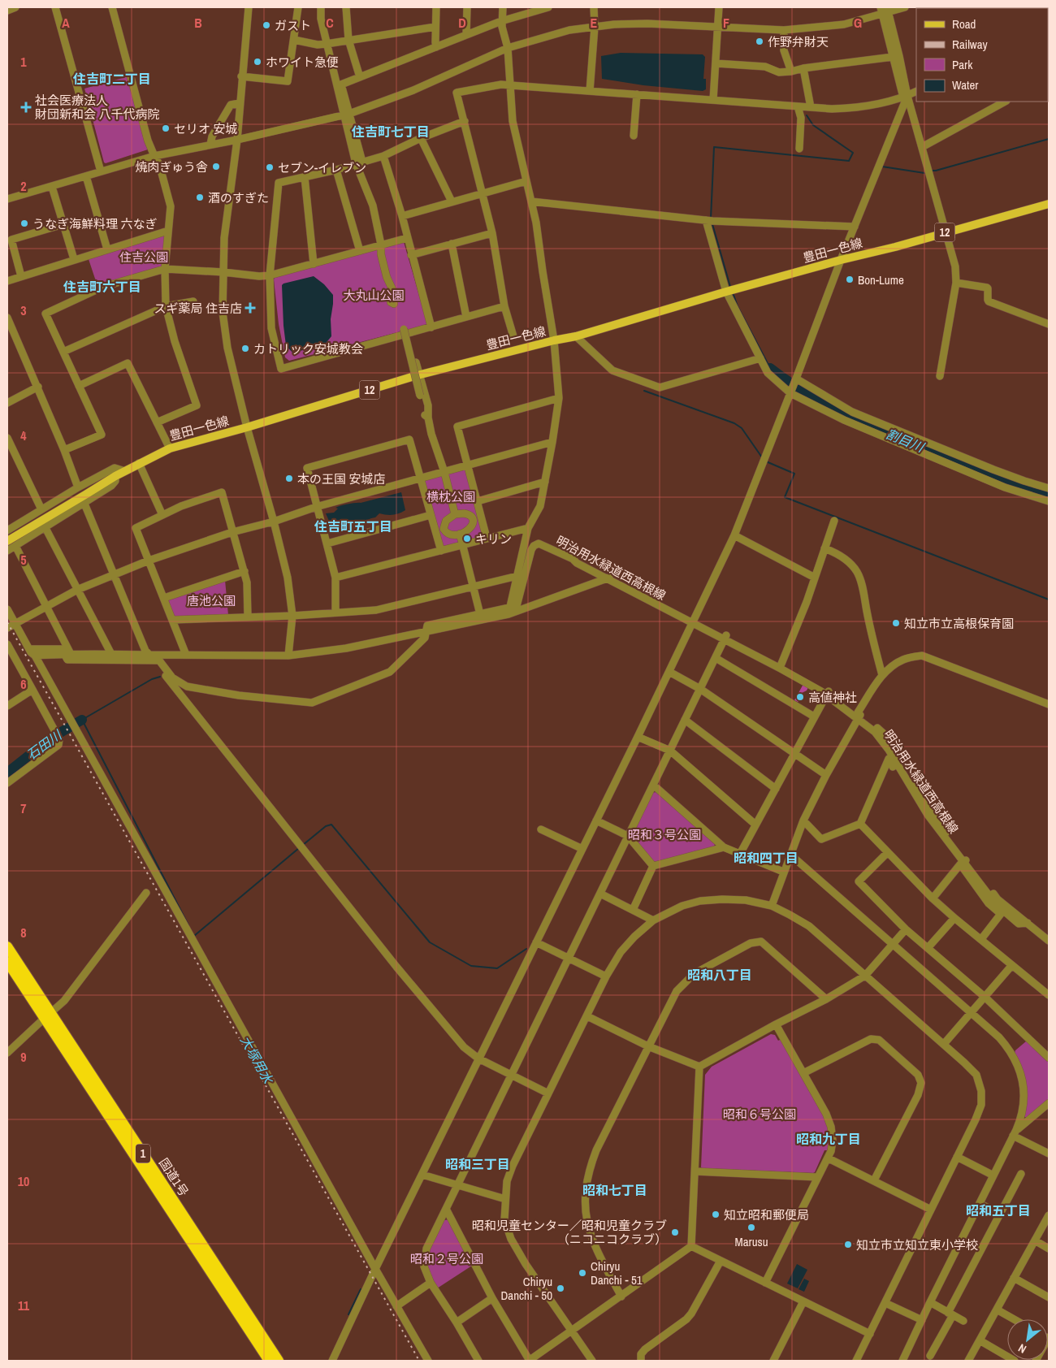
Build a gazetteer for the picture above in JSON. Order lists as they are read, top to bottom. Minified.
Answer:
{"streets":{"highway":["1","国道1号"],"main road":["12","豊田一色線"],"street":["明治用水緑道西高根線"]},"districts":["住吉町二丁目","住吉町七丁目","住吉町六丁目","住吉町五丁目","昭和四丁目","昭和八丁目","昭和九丁目","昭和三丁目","昭和七丁目","昭和五丁目"],"water":["割目川","石田川","大塚用水"],"parks":["住吉公園","大丸山公園","横枕公園","唐池公園","昭和３号公園","昭和６号公園","昭和２号公園"],"places":{"other":["ガスト","作野弁財天","ホワイト急便","セリオ 安城","焼肉ぎゅう舎","セブン-イレブン","酒のすぎた","うなぎ海鮮料理 六なぎ","Bon-Lume","カトリック安城教会","本の王国 安城店","キリン","知立市立高根保育園","高値神社","知立昭和郵便局","Marusu","昭和児童センター／昭和児童クラブ （ニコニコクラブ）","知立市立知立東小学校","Chiryu Danchi - 51","Chiryu Danchi - 50"],"health":["社会医療法人 財団新和会 八千代病院","スギ薬局 住吉店"]},"legend":["Road","Railway","Park","Water"],"north":"bottom left","grid":{"columns":["A","B","C","D","E","F","G"],"rows":["1","2","3","4","5","6","7","8","9","10","11"]}}
